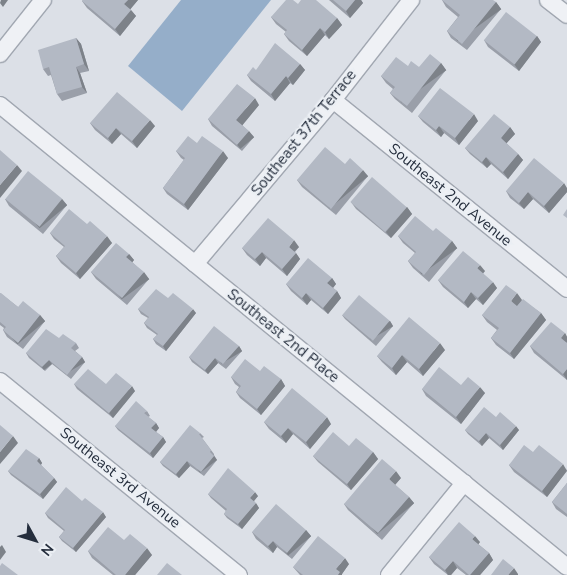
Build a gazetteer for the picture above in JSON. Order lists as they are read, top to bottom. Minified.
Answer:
{"streets":{"street":["Southeast 37th Terrace","Southeast 2nd Avenue","Southeast 2nd Place","Southeast 3rd Avenue"]},"crossings":[["Southeast 37th Terrace","Southeast 2nd Avenue"],["Southeast 37th Terrace","Southeast 2nd Place"]],"north":"bottom right"}
